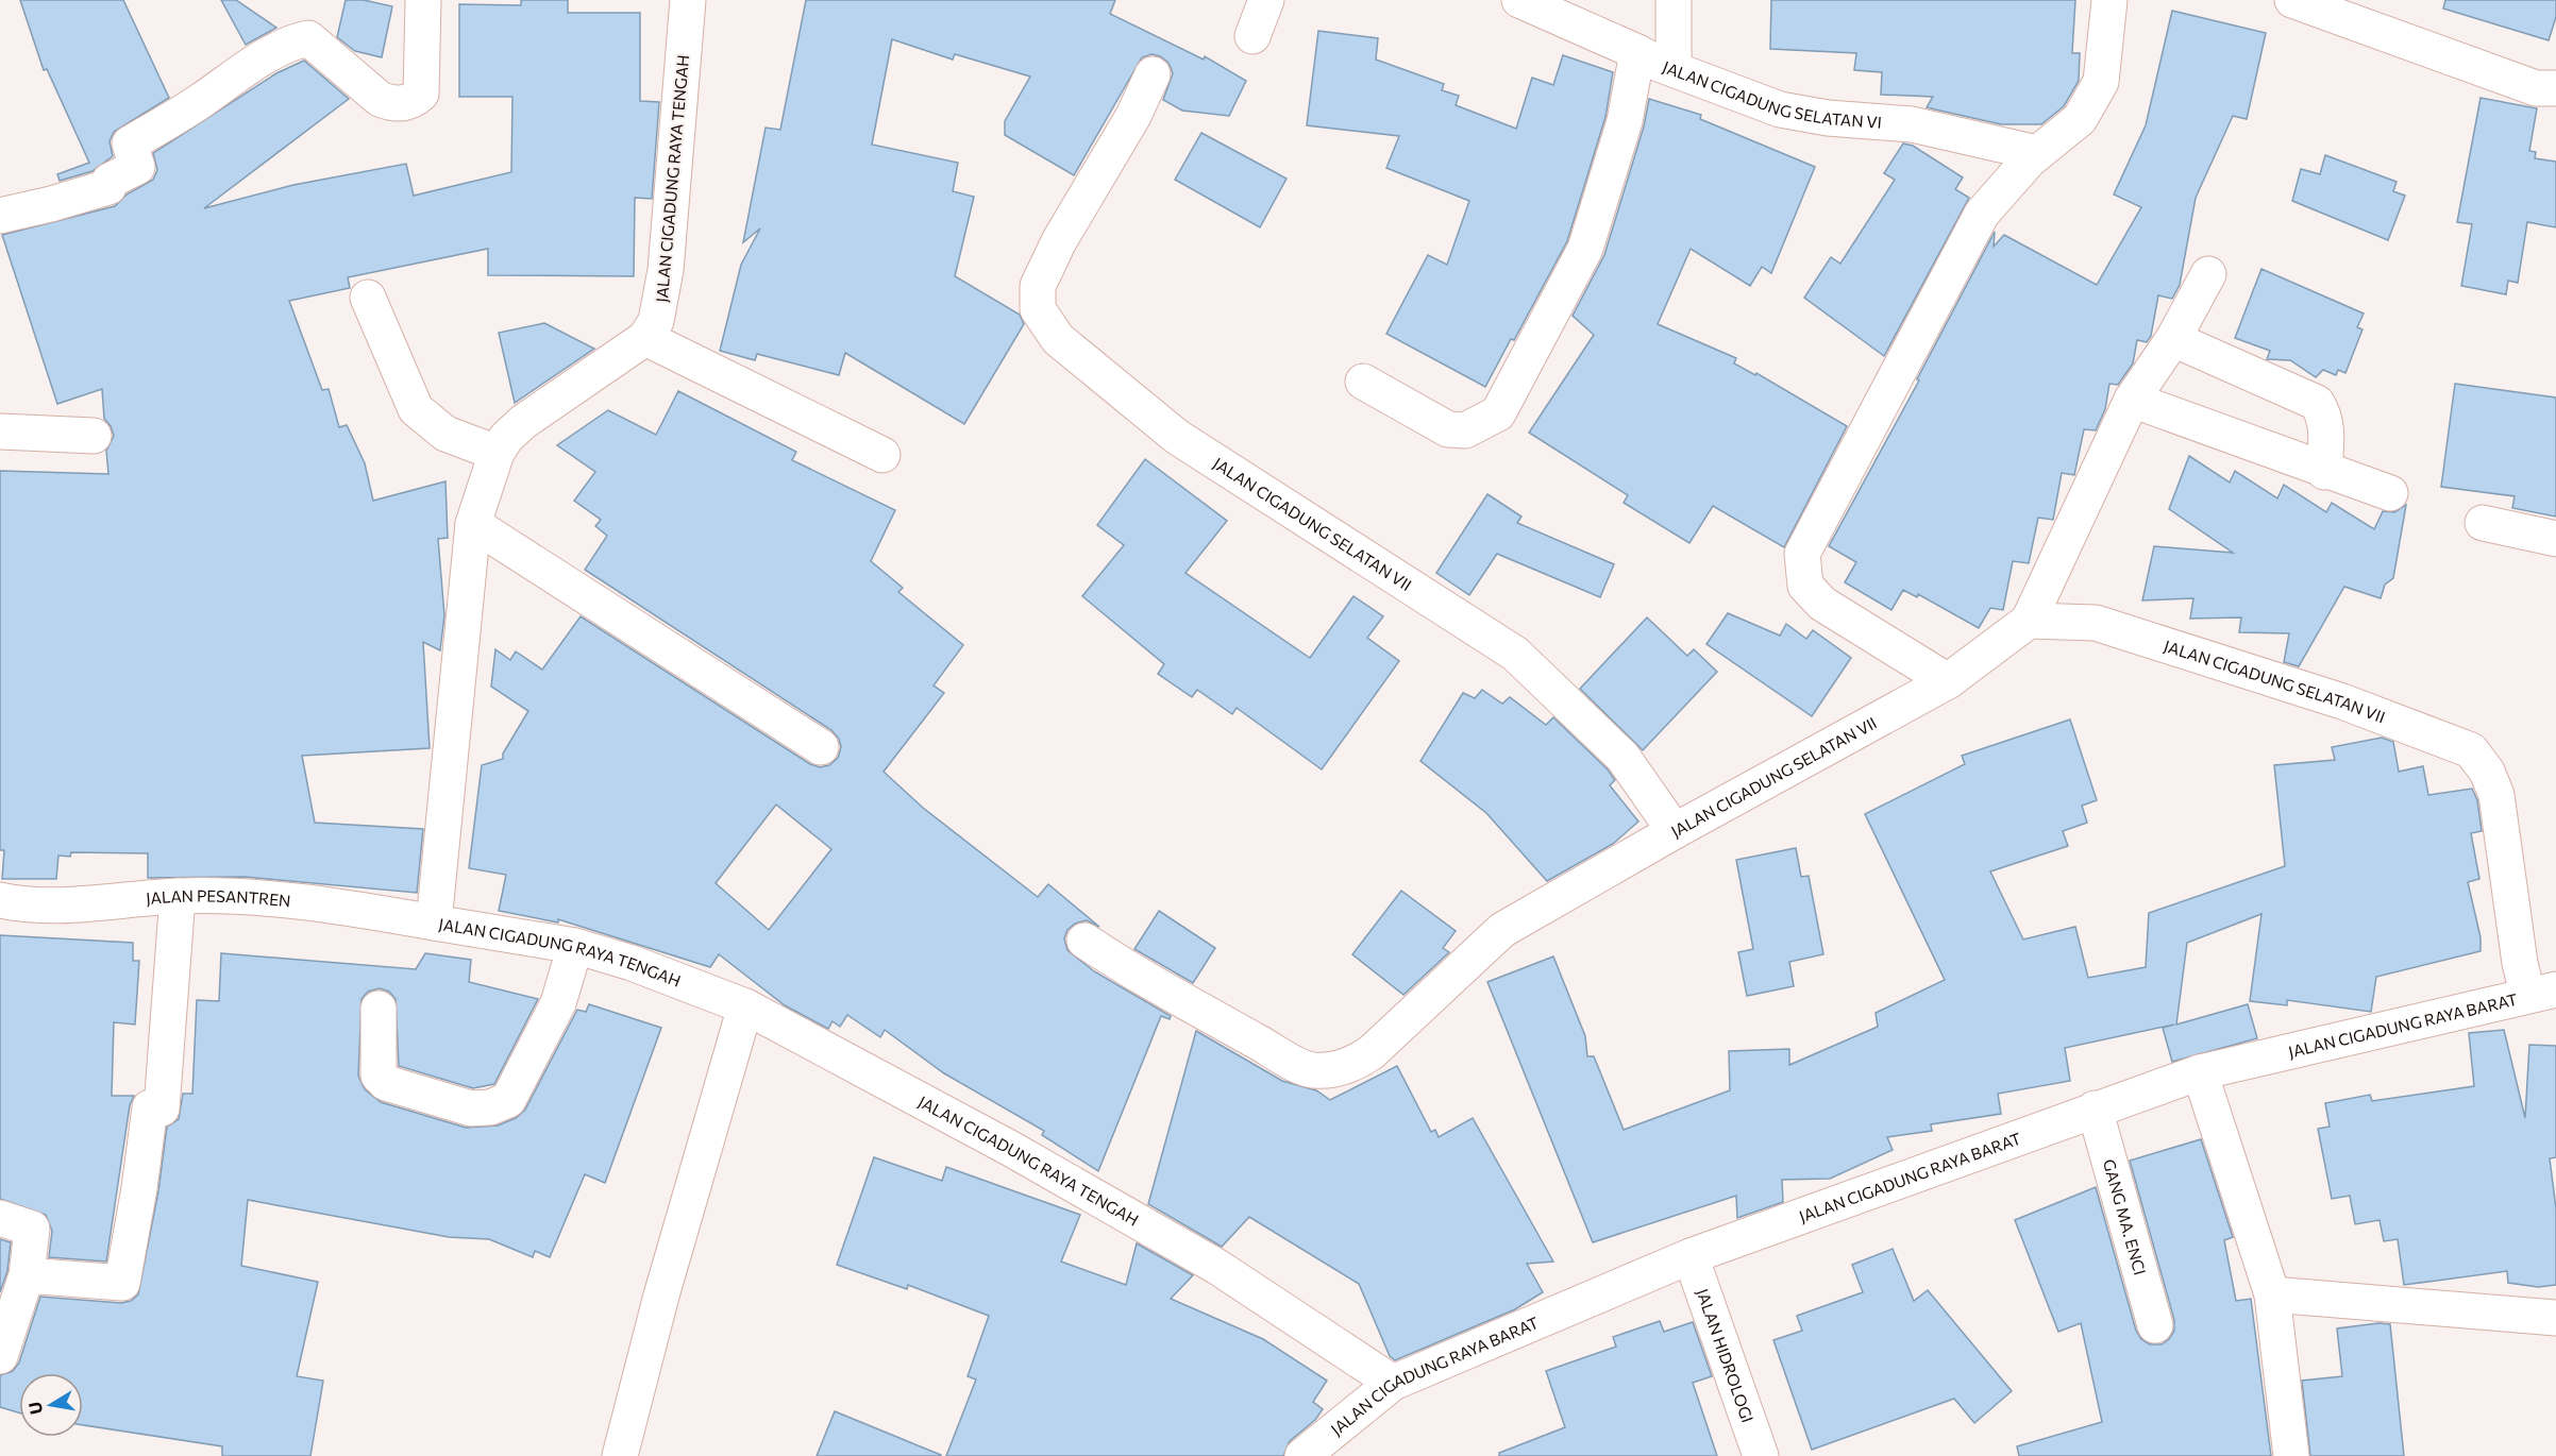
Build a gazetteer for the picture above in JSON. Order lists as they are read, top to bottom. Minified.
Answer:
{"streets":{"street":["JALAN CIGADUNG SELATAN VI","JALAN CIGADUNG RAYA TENGAH","JALAN CIGADUNG SELATAN VII","JALAN PESANTREN","JALAN CIGADUNG RAYA BARAT","GANG MA. ENCI","JALAN HIDROLOGI"]},"crossings":[["JALAN CIGADUNG RAYA TENGAH","JALAN PESANTREN"],["JALAN CIGADUNG RAYA TENGAH","JALAN CIGADUNG RAYA BARAT"],["JALAN CIGADUNG SELATAN VII","JALAN CIGADUNG RAYA BARAT"],["JALAN CIGADUNG RAYA BARAT","GANG MA. ENCI"],["JALAN CIGADUNG RAYA BARAT","JALAN HIDROLOGI"]],"north":"left"}
